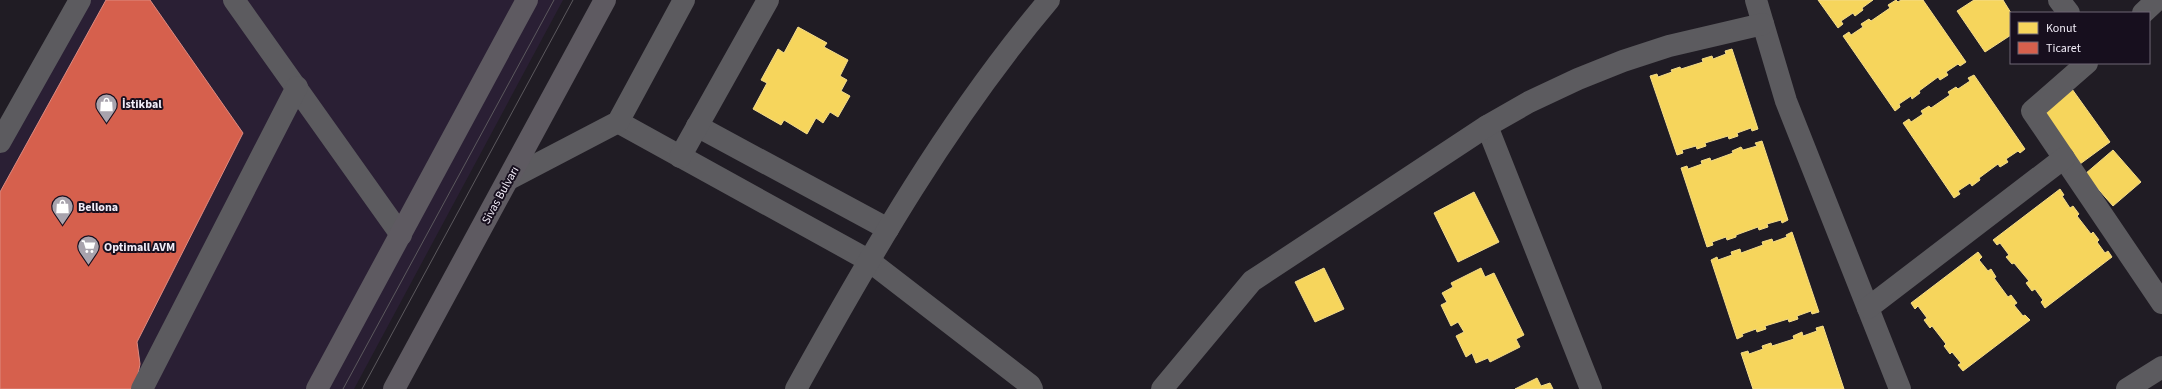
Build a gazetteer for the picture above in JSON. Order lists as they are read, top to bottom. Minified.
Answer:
{"streets":{"highway":["Sivas Bulvarı"]},"places":{"shop":["İstikbal","Bellona"],"supermarket":["Optimall AVM"]},"legend":["Konut","Ticaret"]}
